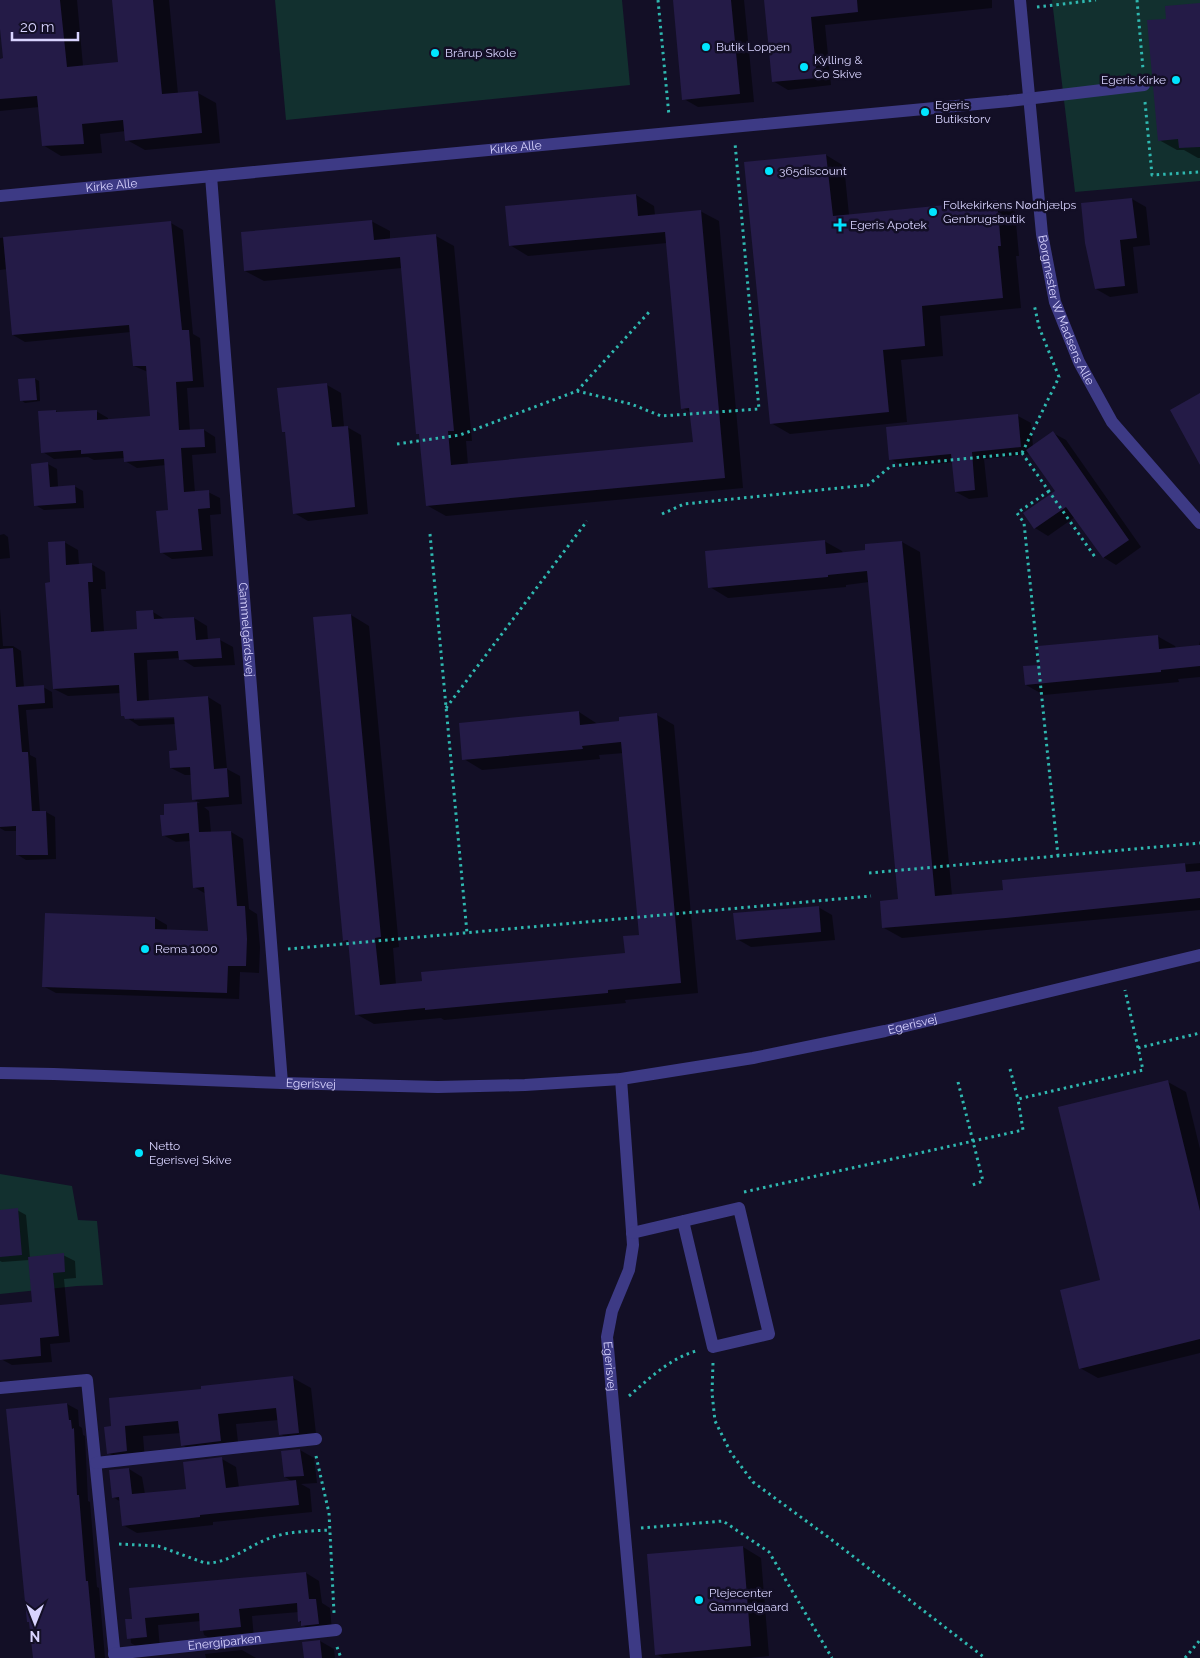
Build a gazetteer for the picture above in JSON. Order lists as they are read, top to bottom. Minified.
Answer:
{"streets":{"street":["Kirke Alle","Borgmester W Madsens Alle","Gammelgårdsvej","Egerisvej","Energiparken"]},"crossings":[["Kirke Alle","Borgmester W Madsens Alle"],["Kirke Alle","Gammelgårdsvej"],["Gammelgårdsvej","Egerisvej"]],"places":{"other":["Butik Loppen","Brårup Skole","Kylling & Co Skive","Egeris Kirke","Egeris Butikstorv","365discount","Folkekirkens Nødhjælps Genbrugsbutik","Rema 1000","Netto Egerisvej Skive","Plejecenter Gammelgaard"],"health":["Egeris Apotek"]},"scale_bar":"20 m","north":"bottom"}
